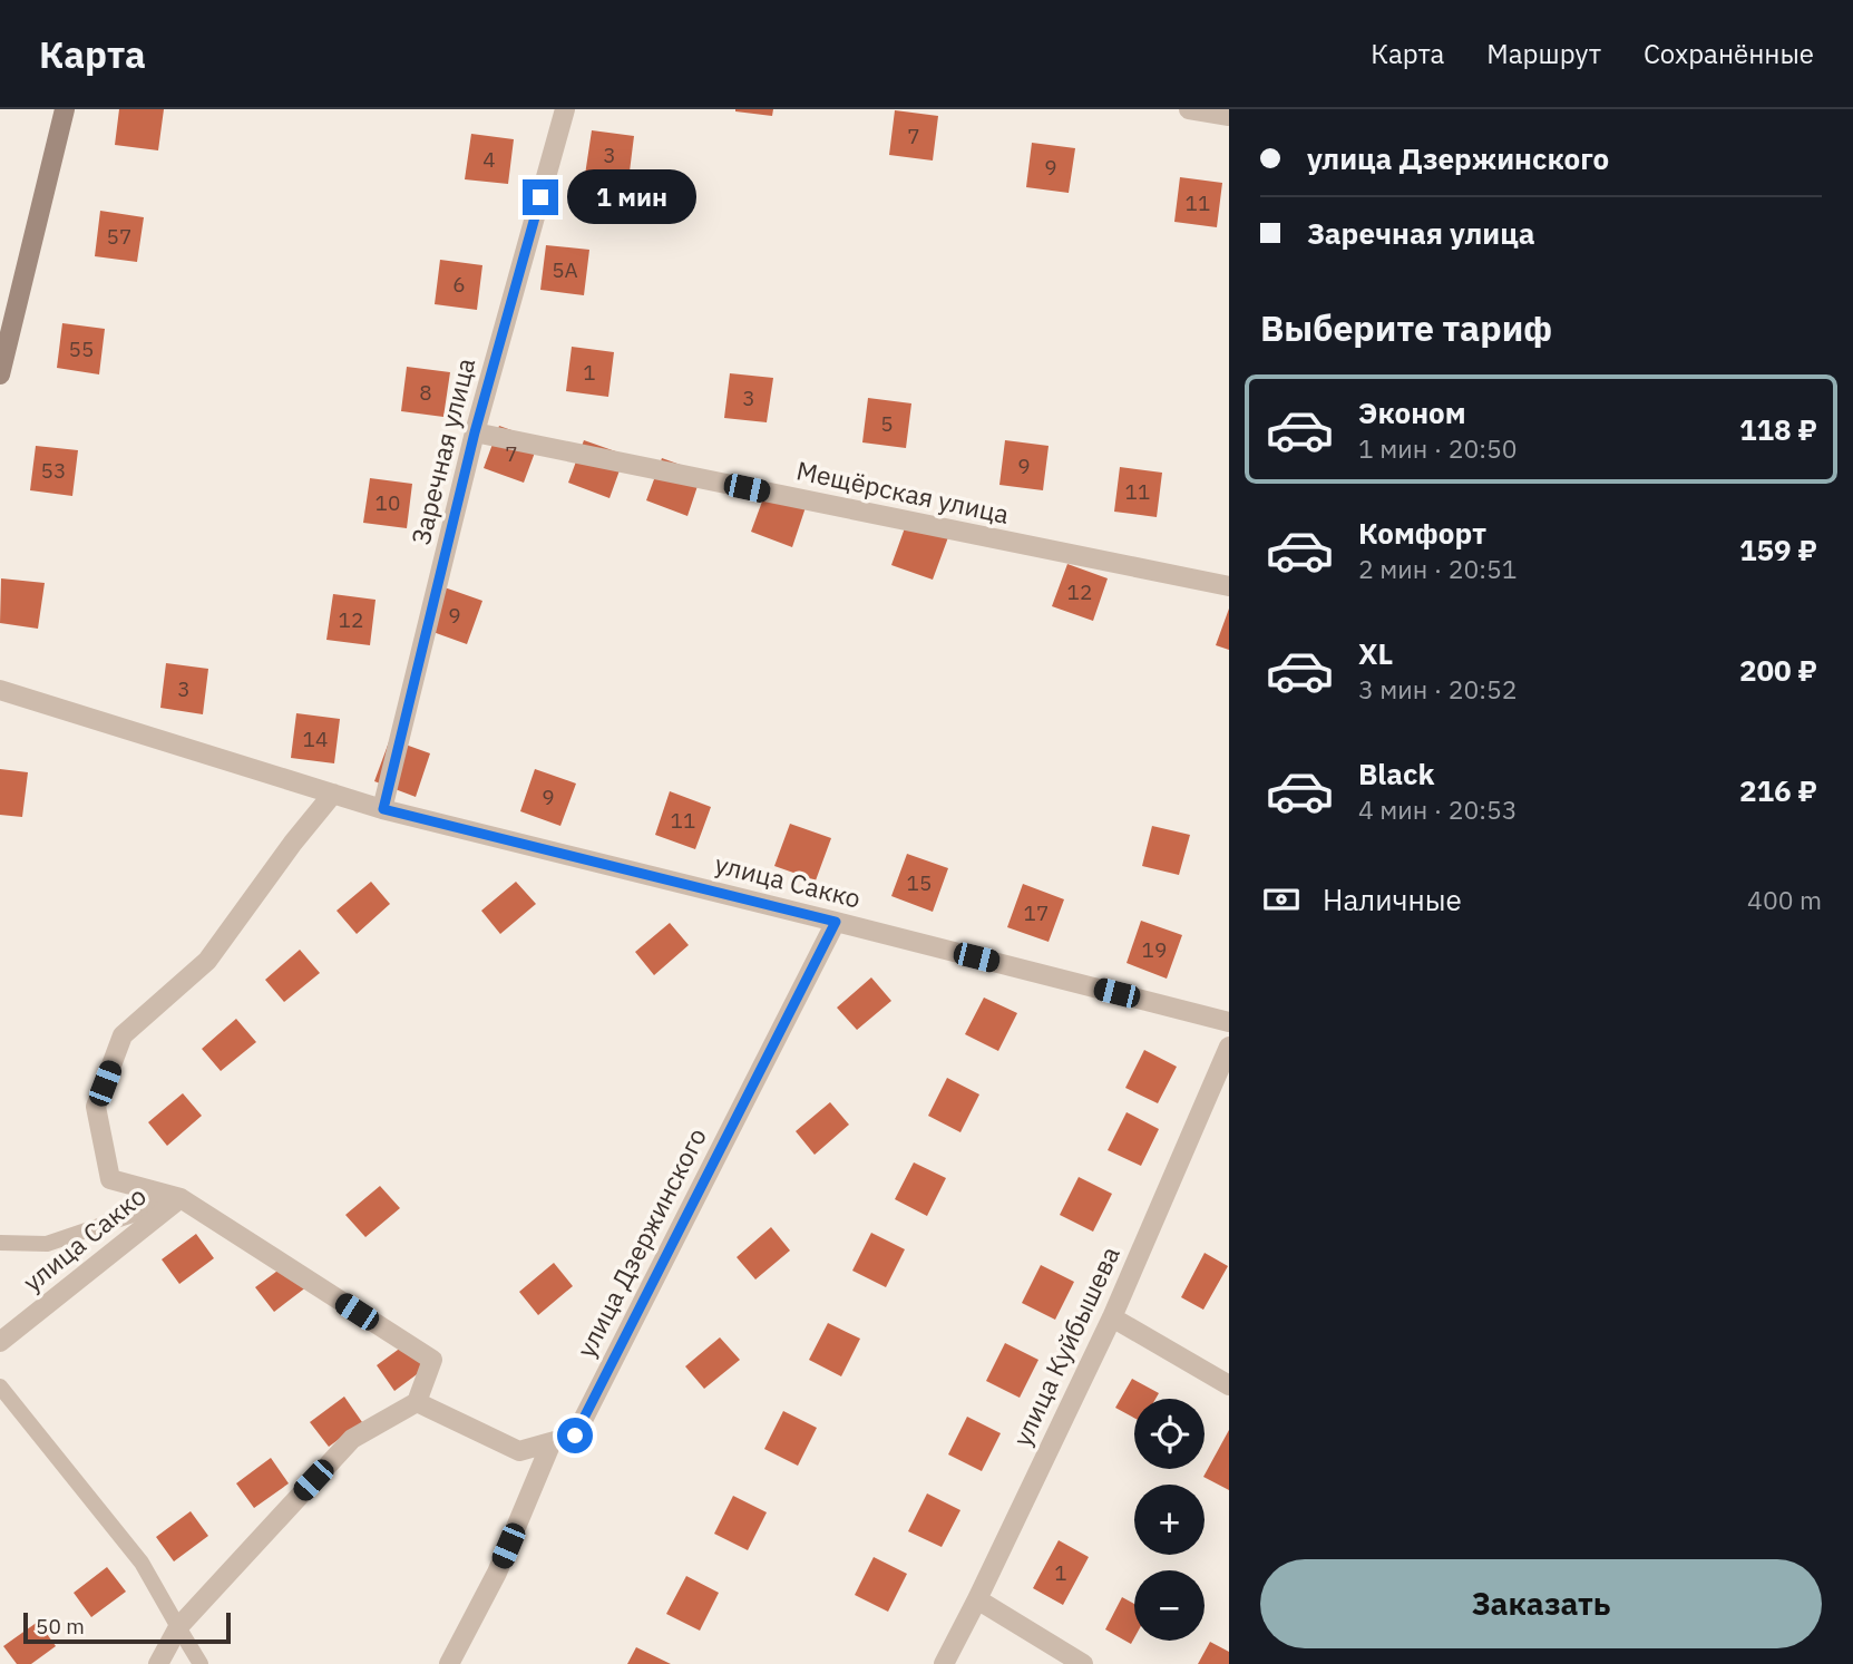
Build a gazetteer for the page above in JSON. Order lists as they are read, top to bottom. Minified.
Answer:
{"streets":{"street":["Заречная улица","Мещёрская улица","улица Сакко","улица Дзержинского","улица Куйбышева"]},"crossings":[["Заречная улица","Мещёрская улица"],["Заречная улица","улица Сакко"],["улица Сакко","улица Дзержинского"]],"house_numbers":["7","3","4","9","11","57","5А","6","55","1","8","3","5","7","9","53","11","10","12","9","12","3","14","9","11","15","17","19","1"],"scale_bar":"50 m","page":{"header":"Карта","nav":["Карта","Маршрут","Сохранённые"],"banner":["улица Дзержинского","Заречная улица"],"bubble":"1 мин","heading":"Выберите тариф","list":[{"name":"Эконом","note":"1 мин · 20:50","value":"118 ₽"},{"name":"Комфорт","note":"2 мин · 20:51","value":"159 ₽"},{"name":"XL","note":"3 мин · 20:52","value":"200 ₽"},{"name":"Black","note":"4 мин · 20:53","value":"216 ₽"}],"pay":["Наличные","400 m"],"map_buttons":["+","−"],"buttons":"Заказать","scale":"50 m"}}
